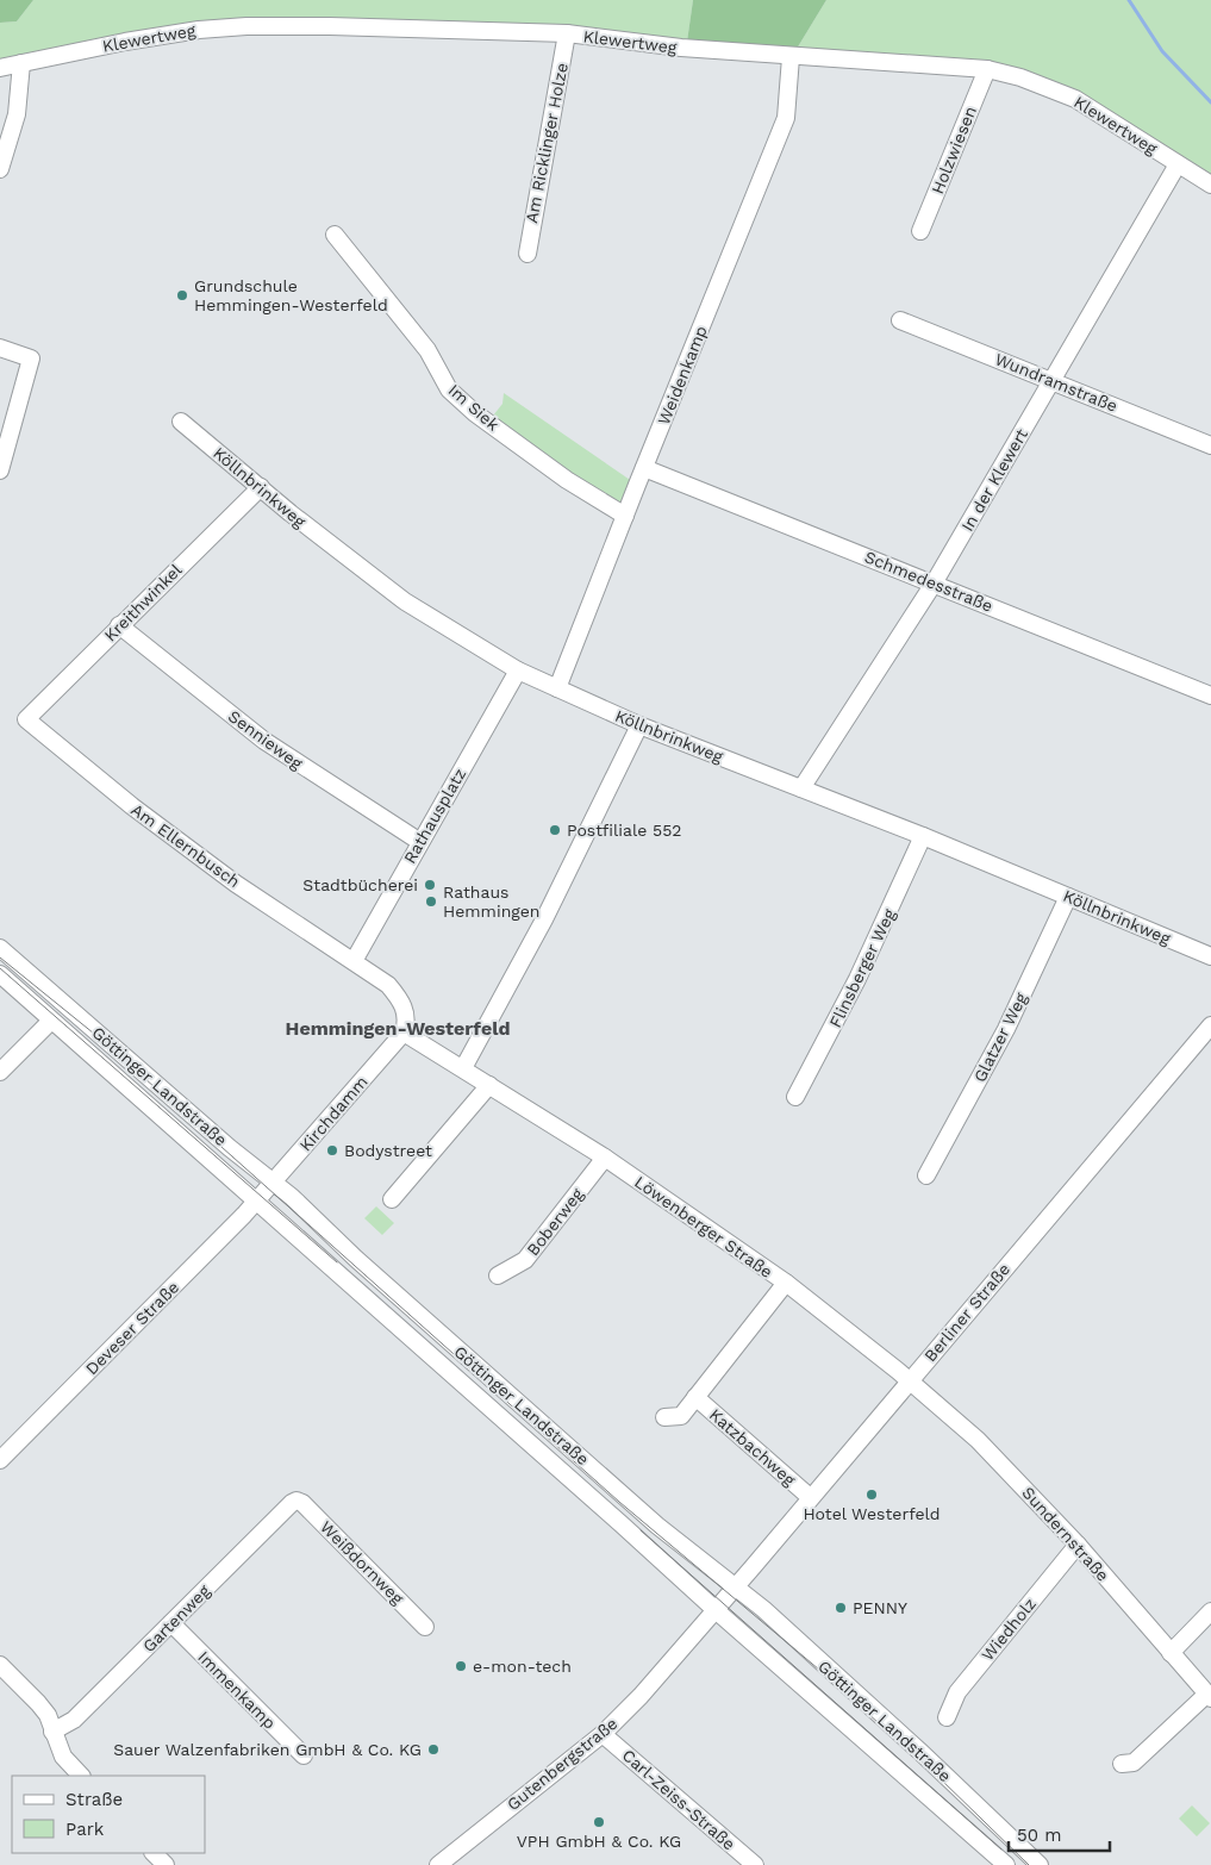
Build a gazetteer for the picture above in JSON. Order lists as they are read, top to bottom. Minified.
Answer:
{"streets":{"street":["Klewertweg","Am Ricklinger Holze","Holzwiesen","Weidenkamp","Wundramstraße","Im Siek","In der Klewert","Köllnbrinkweg","Schmedesstraße","Kreithwinkel","Sennieweg","Rathausplatz","Am Ellernbusch","Flinsberger Weg","Glatzer Weg","Göttinger Landstraße","Kirchdamm","Boberweg","Löwenberger Straße","Berliner Straße","Deveser Straße","Katzbachweg","Sundernstraße","Weißdornweg","Gartenweg","Wiedholz","Immenkamp","Gutenbergstraße","Carl-Zeiss-Straße"]},"crossings":[["Klewertweg","Am Ricklinger Holze"],["Klewertweg","Holzwiesen"],["Klewertweg","Weidenkamp"],["Klewertweg","In der Klewert"],["Weidenkamp","Im Siek"],["Weidenkamp","Köllnbrinkweg"],["Weidenkamp","Schmedesstraße"],["Wundramstraße","In der Klewert"],["In der Klewert","Köllnbrinkweg"],["In der Klewert","Schmedesstraße"],["Köllnbrinkweg","Kreithwinkel"],["Köllnbrinkweg","Rathausplatz"],["Köllnbrinkweg","Flinsberger Weg"],["Köllnbrinkweg","Glatzer Weg"],["Kreithwinkel","Sennieweg"],["Kreithwinkel","Am Ellernbusch"],["Sennieweg","Rathausplatz"],["Rathausplatz","Am Ellernbusch"],["Göttinger Landstraße","Kirchdamm"],["Göttinger Landstraße","Berliner Straße"],["Göttinger Landstraße","Deveser Straße"],["Göttinger Landstraße","Gutenbergstraße"],["Kirchdamm","Deveser Straße"],["Boberweg","Löwenberger Straße"],["Löwenberger Straße","Berliner Straße"],["Löwenberger Straße","Katzbachweg"],["Löwenberger Straße","Sundernstraße"],["Berliner Straße","Katzbachweg"],["Berliner Straße","Sundernstraße"],["Berliner Straße","Gutenbergstraße"],["Sundernstraße","Wiedholz"],["Weißdornweg","Gartenweg"],["Gartenweg","Immenkamp"],["Gutenbergstraße","Carl-Zeiss-Straße"]],"districts":["Hemmingen-Westerfeld"],"places":["Grundschule Hemmingen-Westerfeld","Postfiliale 552","Stadtbücherei","Rathaus Hemmingen","Bodystreet","Hotel Westerfeld","PENNY","e-mon-tech","Sauer Walzenfabriken GmbH & Co. KG","VPH GmbH & Co. KG"],"legend":["Straße","Park"],"scale_bar":"50 m"}
